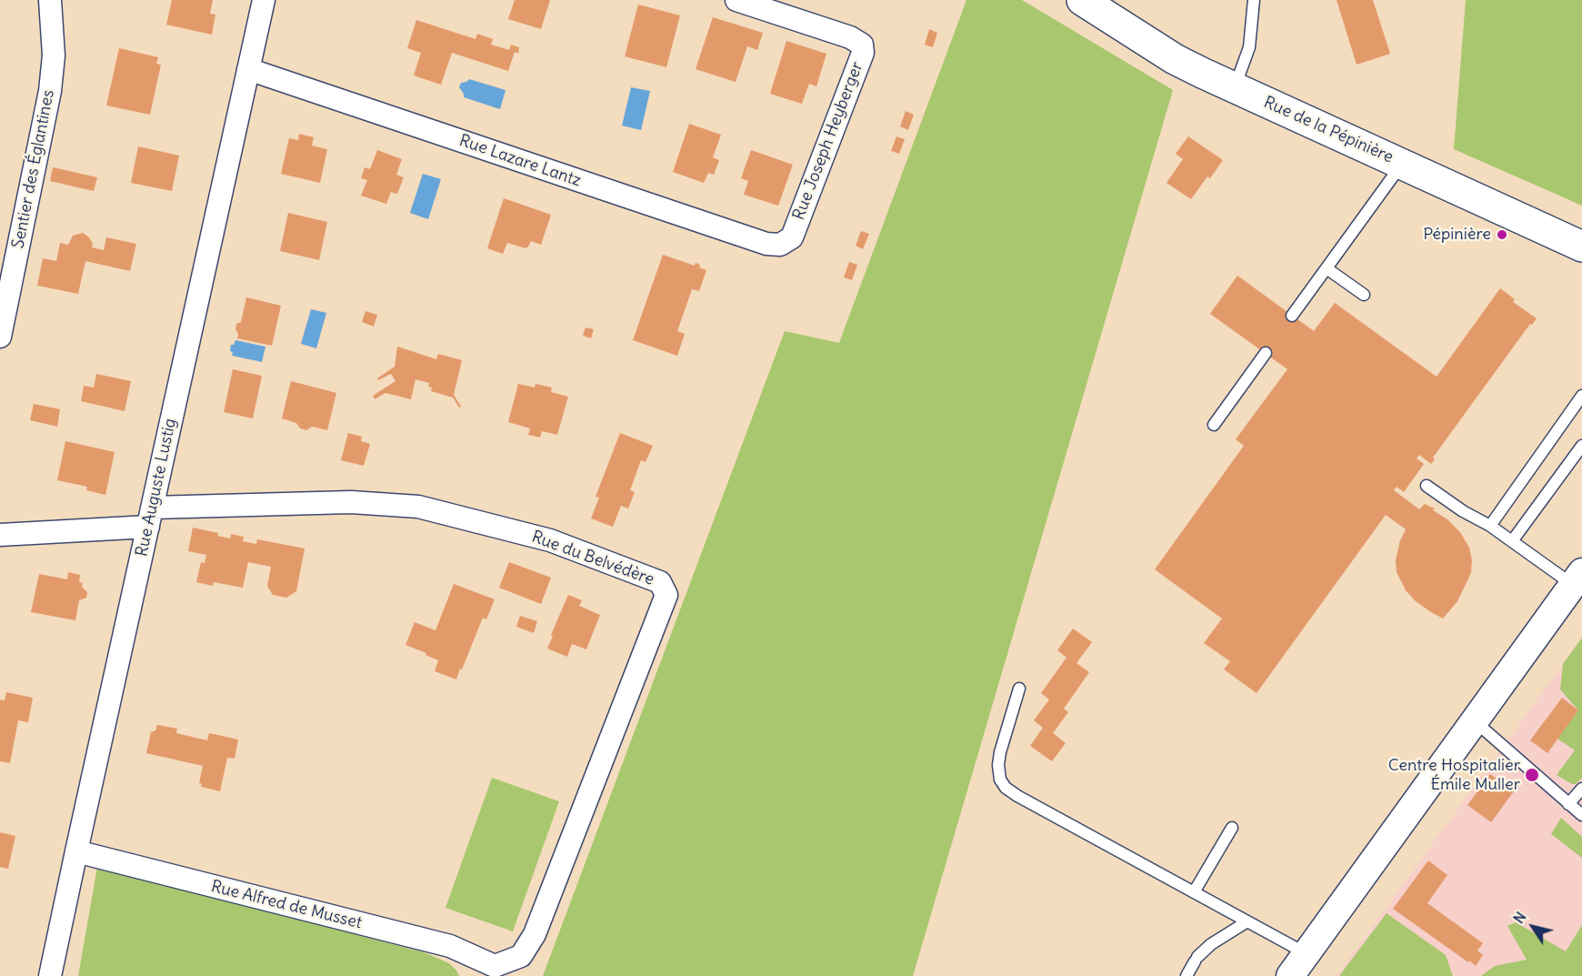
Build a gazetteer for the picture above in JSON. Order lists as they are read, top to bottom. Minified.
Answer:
{"streets":{"main road":["Rue de la Pépinière"],"street":["Rue Joseph Heyberger","Rue Lazare Lantz","Sentier des Églantines","Rue Auguste Lustig","Rue du Belvédère","Rue Alfred de Musset"]},"crossings":[["Rue Joseph Heyberger","Rue Lazare Lantz"],["Rue Lazare Lantz","Rue Auguste Lustig"],["Rue Auguste Lustig","Rue du Belvédère"],["Rue Auguste Lustig","Rue Alfred de Musset"],["Rue du Belvédère","Rue Alfred de Musset"]],"places":["Pépinière","Centre Hospitalier Émile Muller"],"north":"top left"}
